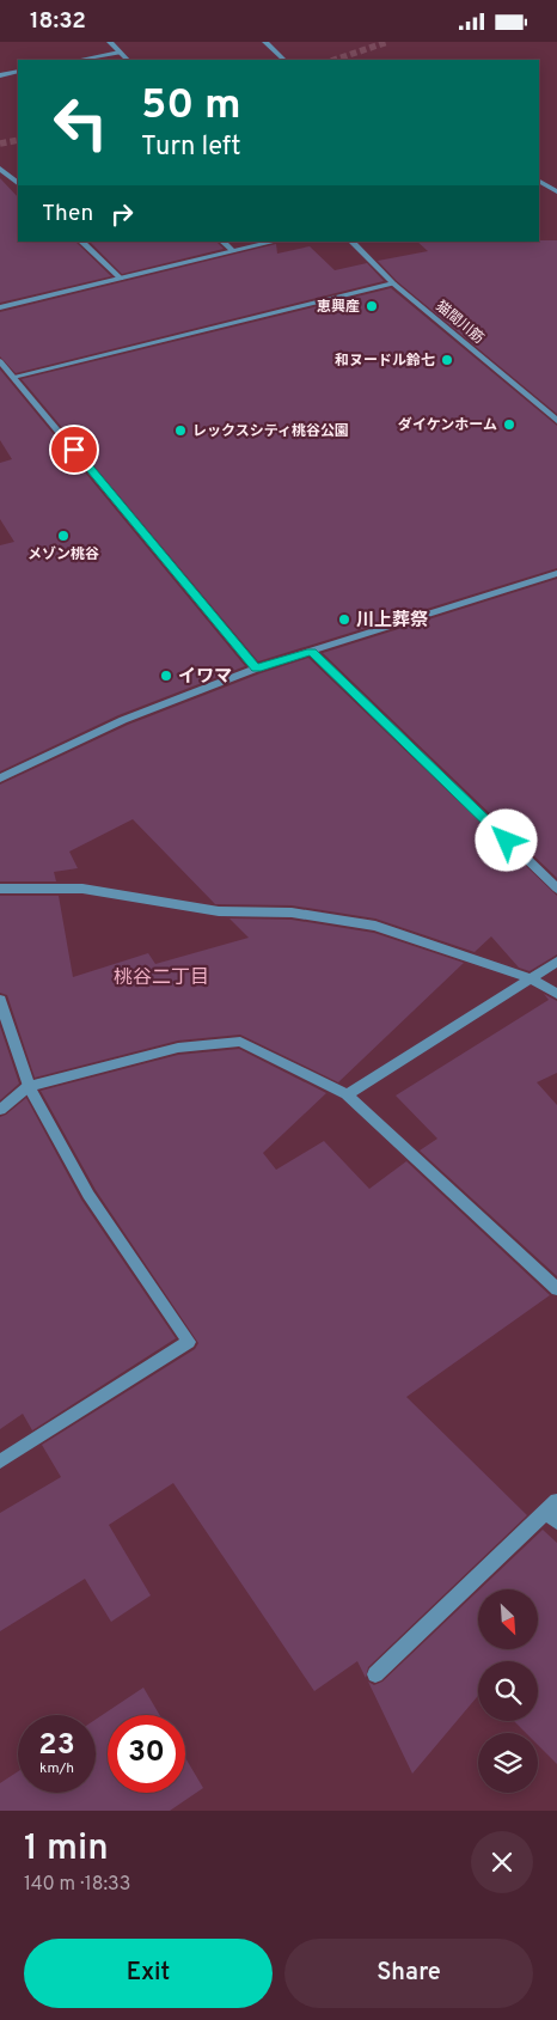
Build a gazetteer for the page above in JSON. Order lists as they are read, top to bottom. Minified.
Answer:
{"streets":{"street":["猫間川筋"]},"districts":["桃谷二丁目"],"places":["恵興産","和ヌードル鈴七","ダイケンホーム","レックスシティ桃谷公園","メゾン桃谷","川上葬祭","イワマ"],"north":"bottom right","page":{"status":"18:32","turn":["50 m","Turn left"],"then":"Then","speed":"23 km/h","limit":"30","heading":["1 min","140 m · 18:33"],"buttons":["Exit","Share"]}}
